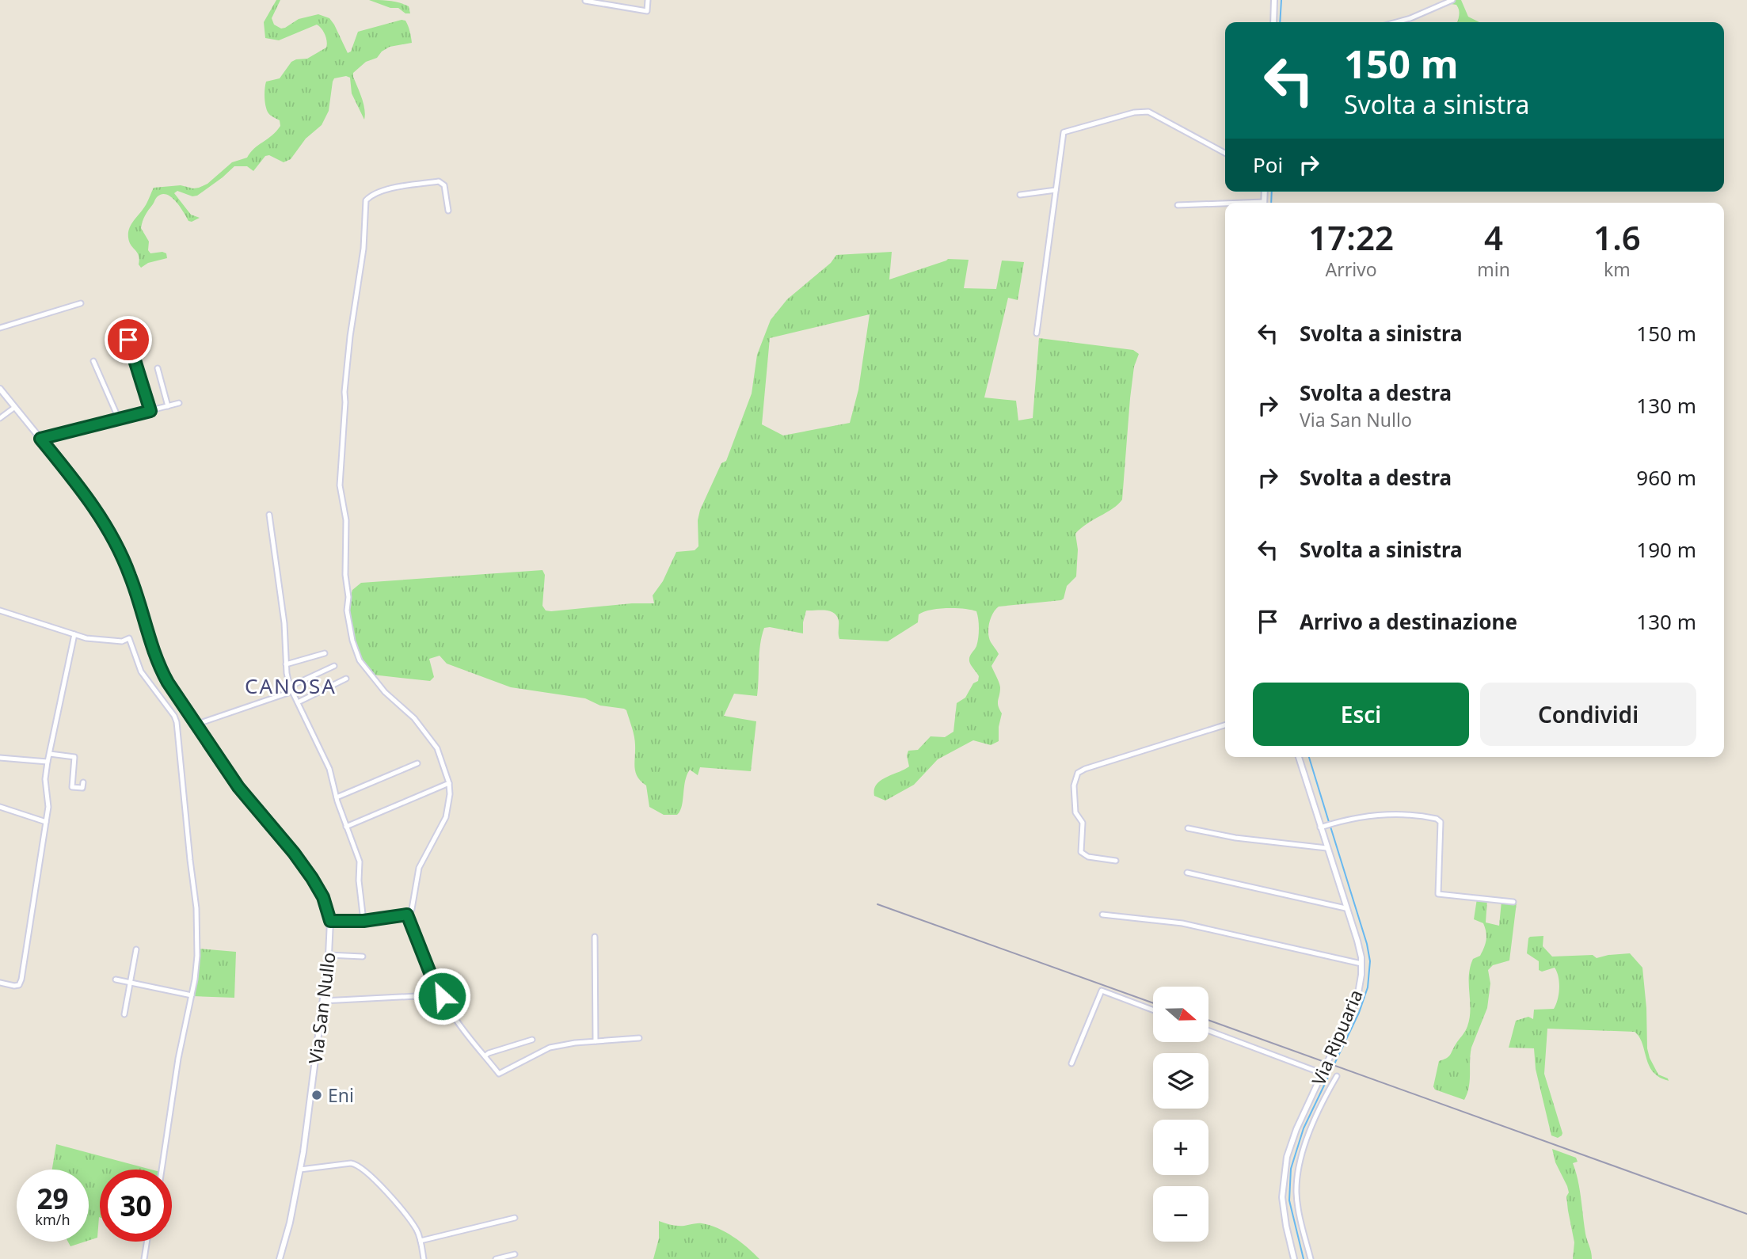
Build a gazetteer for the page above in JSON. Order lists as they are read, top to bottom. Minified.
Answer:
{"streets":{"street":["Via San Nullo","Via Ripuaria"]},"districts":["CANOSA"],"places":["Eni"],"north":"right","page":{"turn":["150 m","Svolta a sinistra"],"then":"Poi","eta":["17:22","Arrivo","4","min","1.6","km"],"list":[{"name":"Svolta a sinistra","value":"150 m"},{"name":"Svolta a destra","note":"Via San Nullo","value":"130 m"},{"name":"Svolta a destra","value":"960 m"},{"name":"Svolta a sinistra","value":"190 m"},{"name":"Arrivo a destinazione","value":"130 m"}],"buttons":["Esci","Condividi"],"map_buttons":["+","−"],"speed":"29 km/h","limit":"30"}}
